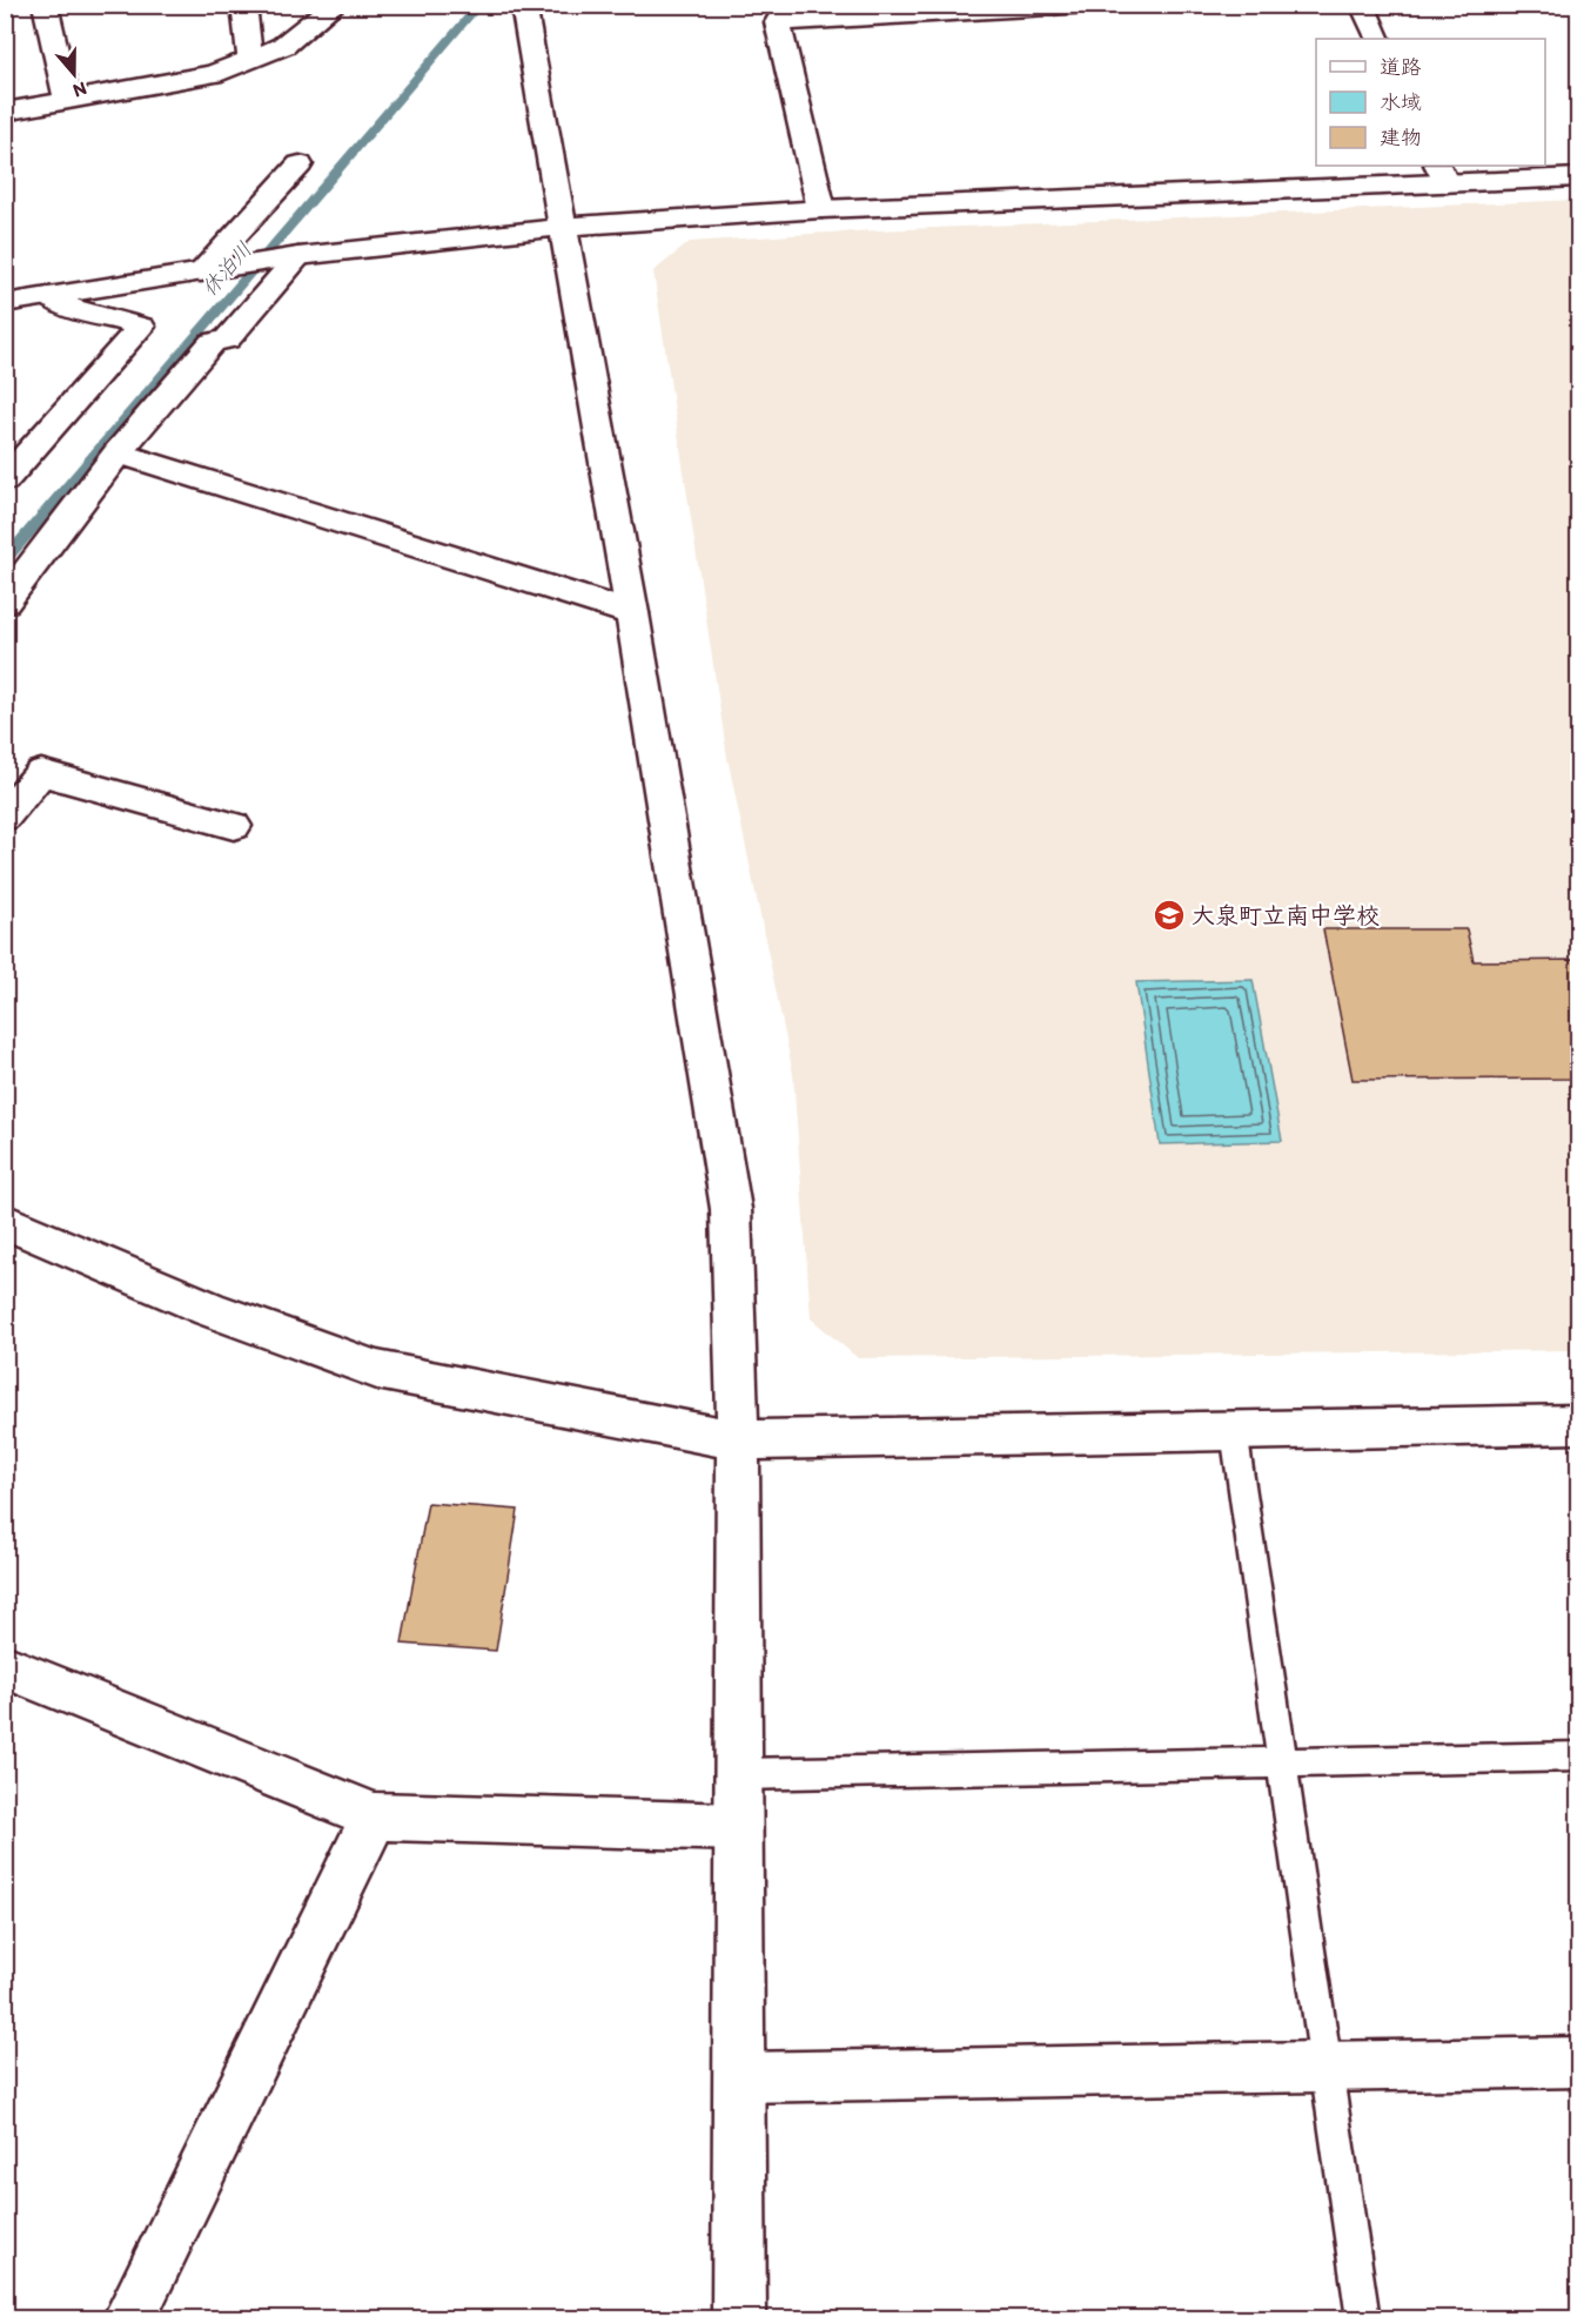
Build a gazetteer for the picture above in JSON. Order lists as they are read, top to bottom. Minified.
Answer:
{"water":["休泊川"],"places":{"school or university":["大泉町立南中学校"]},"legend":["道路","水域","建物"],"north":"bottom"}
